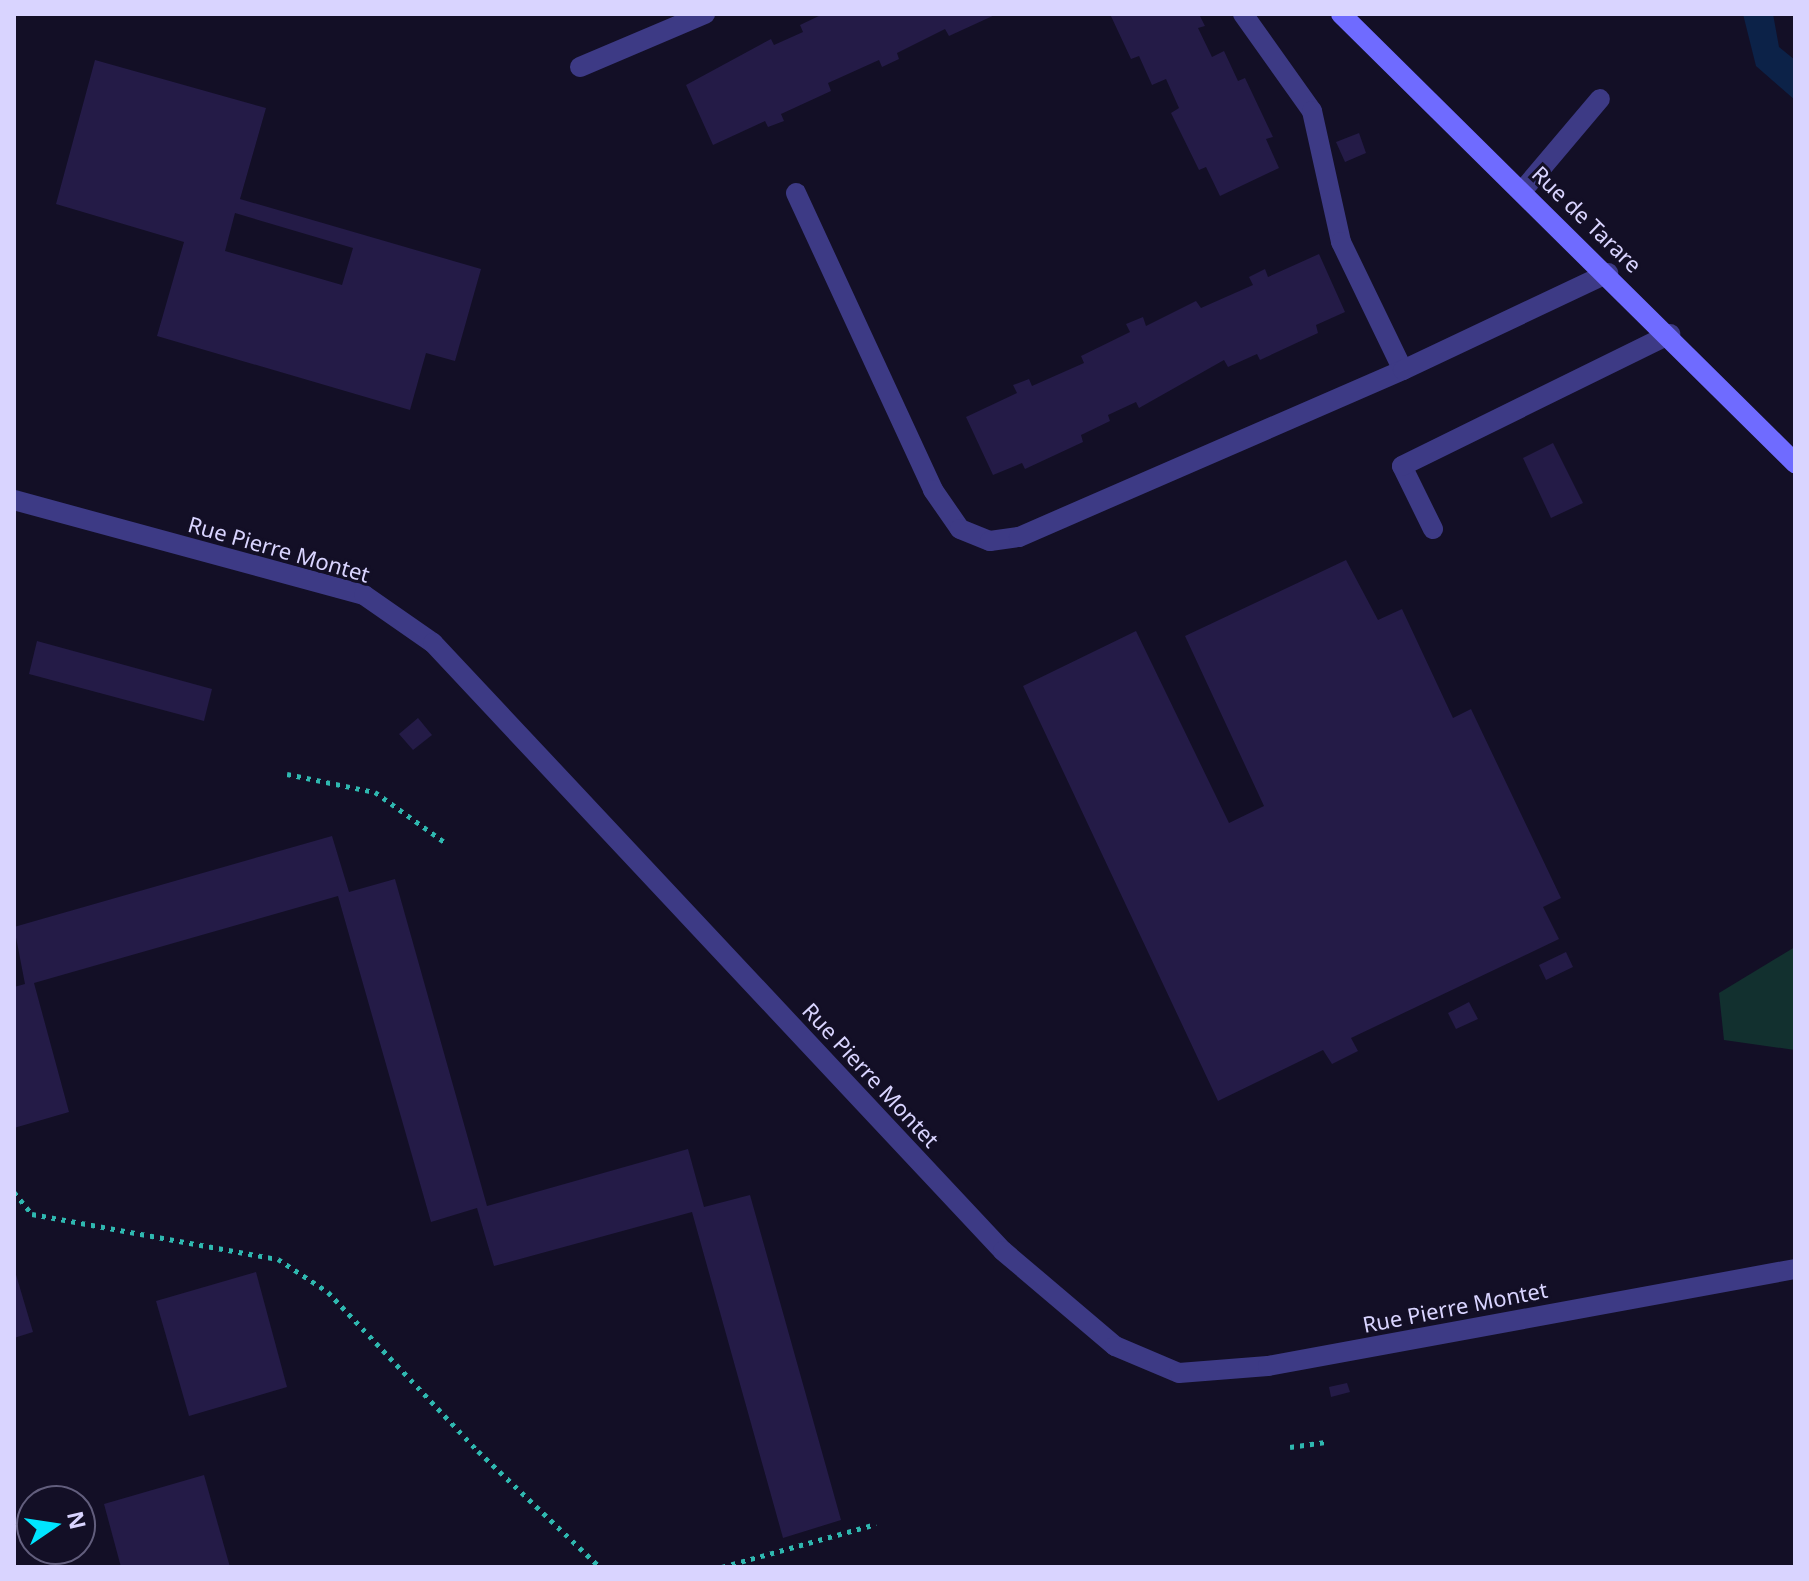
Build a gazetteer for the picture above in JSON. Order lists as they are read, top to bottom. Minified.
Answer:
{"streets":{"main road":["Rue de Tarare"],"street":["Rue Pierre Montet"]},"north":"right"}
